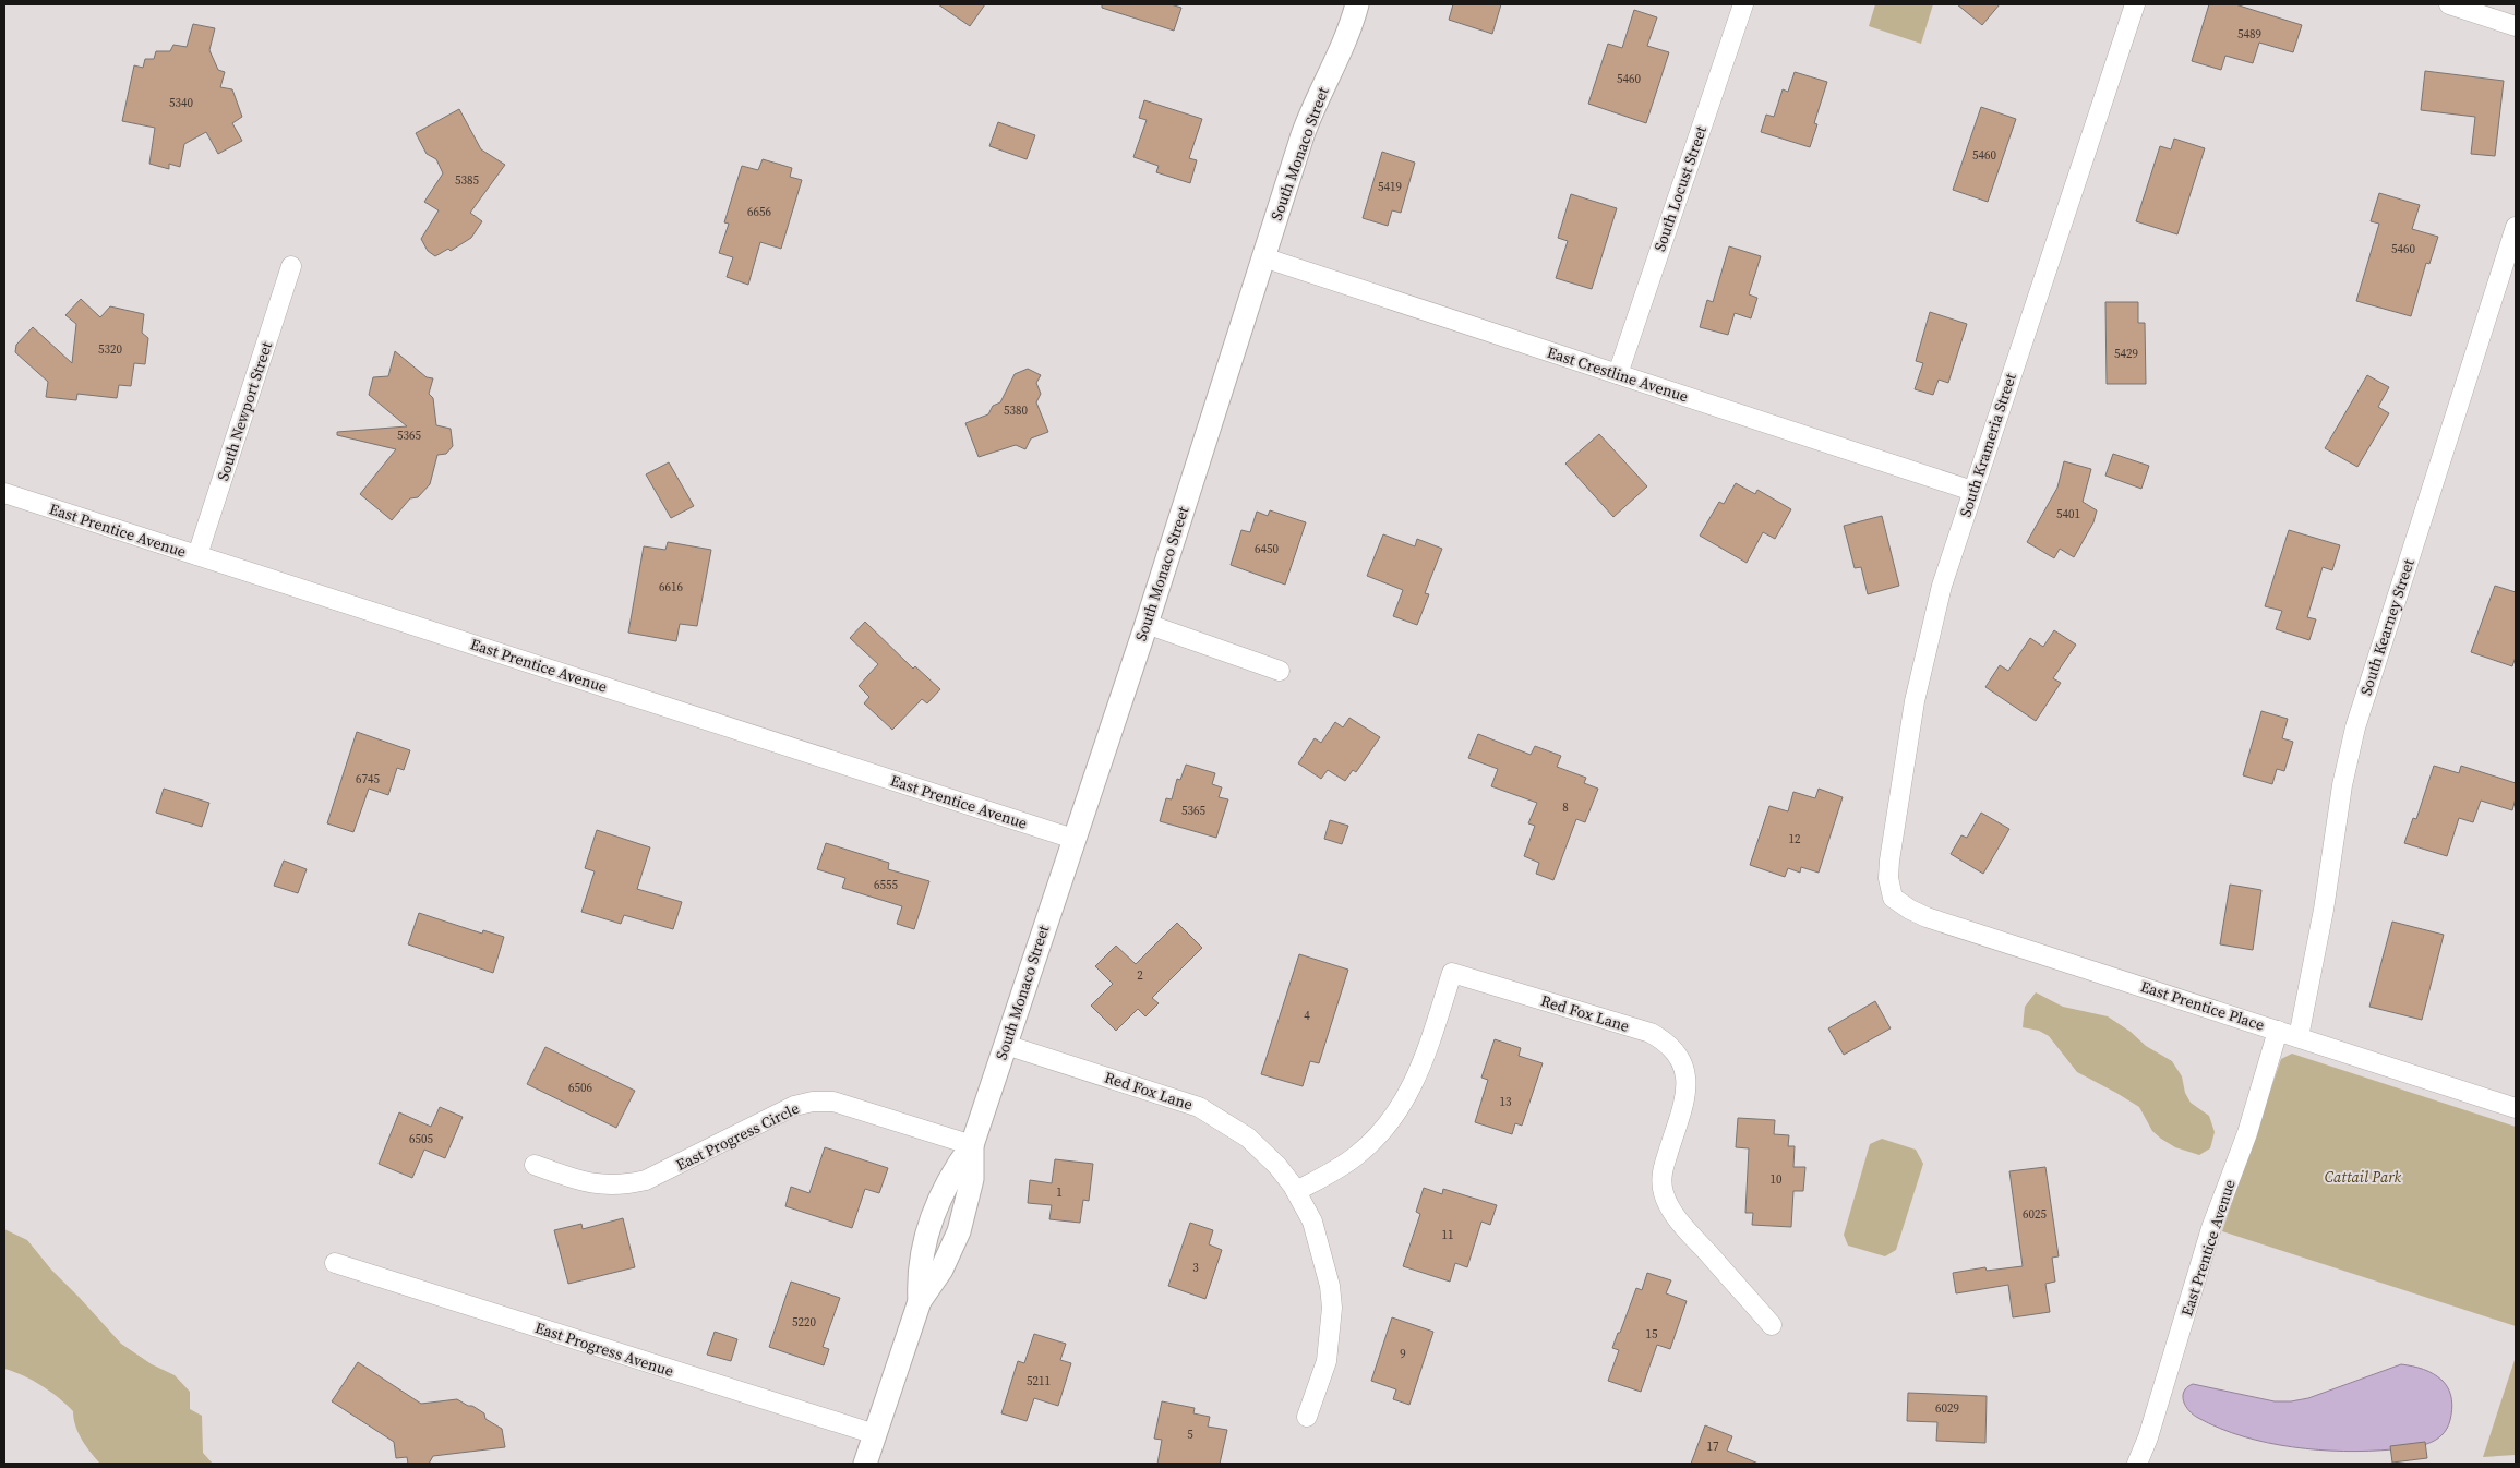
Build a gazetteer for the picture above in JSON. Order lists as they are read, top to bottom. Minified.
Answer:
{"streets":{"street":["South Monaco Street","South Locust Street","East Crestline Avenue","South Newport Street","South Krameria Street","East Prentice Avenue","South Kearney Street","East Prentice Place","Red Fox Lane","East Progress Circle","East Progress Avenue"]},"crossings":[["South Monaco Street","East Crestline Avenue"],["South Monaco Street","East Prentice Avenue"],["South Monaco Street","Red Fox Lane"],["South Monaco Street","East Progress Circle"],["South Monaco Street","East Progress Avenue"],["South Locust Street","East Crestline Avenue"],["East Crestline Avenue","South Krameria Street"],["South Newport Street","East Prentice Avenue"],["South Krameria Street","East Prentice Place"],["East Prentice Avenue","East Prentice Place"],["South Kearney Street","East Prentice Place"]],"parks":["Cattail Park"],"house_numbers":["5489","5460","5340","5460","5385","5419","6656","5460","5320","5429","5380","5365","5401","6450","6616","6745","8","5365","12","6555","2","4","6506","13","6505","10","1","6025","11","3","5220","15","9","5211","6029","5","17"]}
